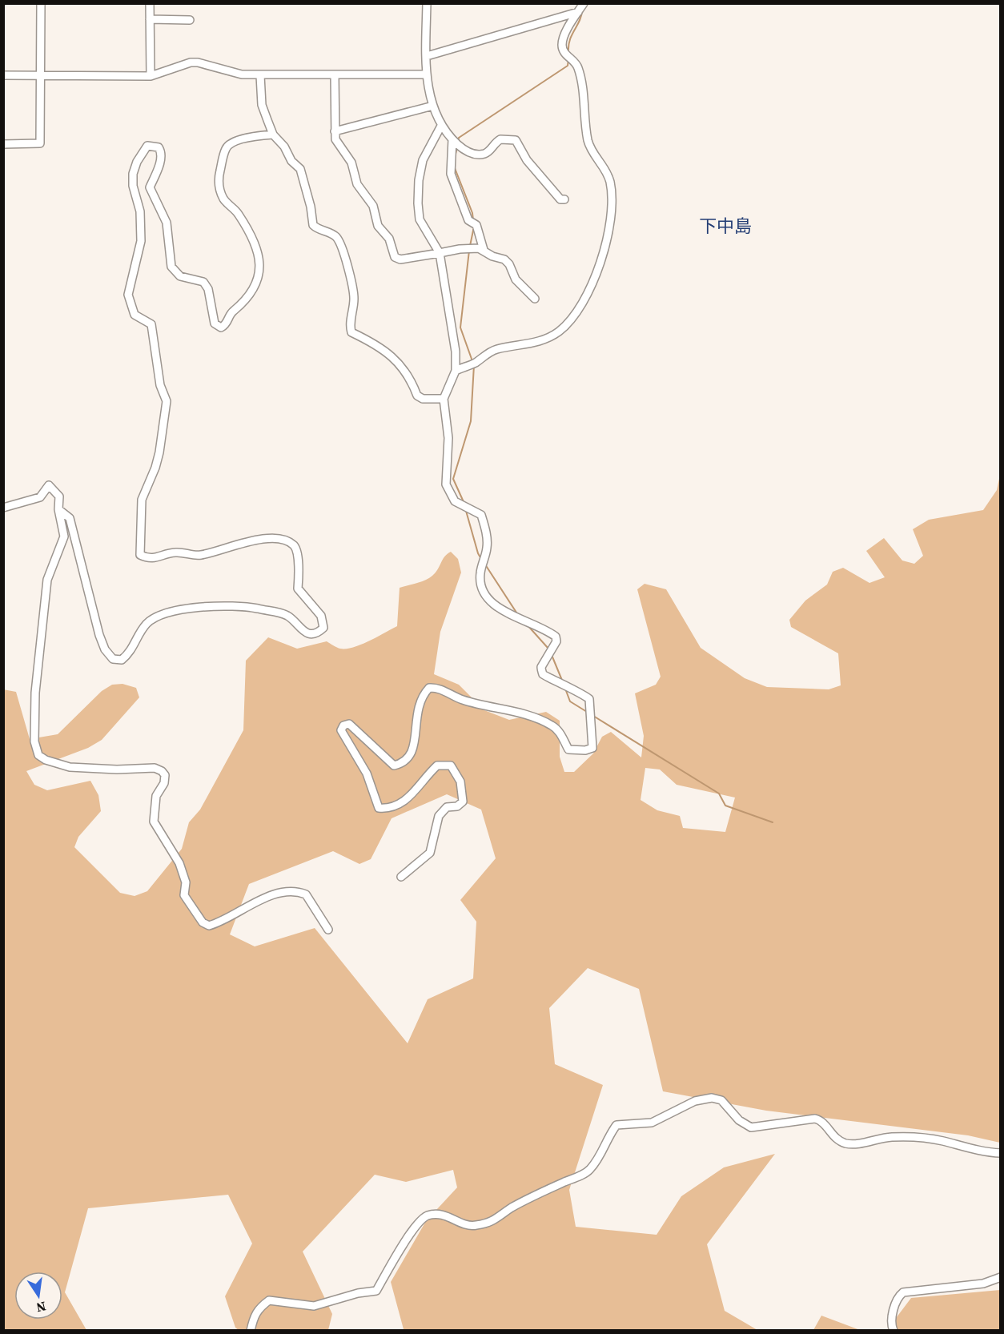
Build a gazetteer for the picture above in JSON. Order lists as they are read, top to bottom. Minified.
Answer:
{"districts":["下中島"],"north":"bottom"}
